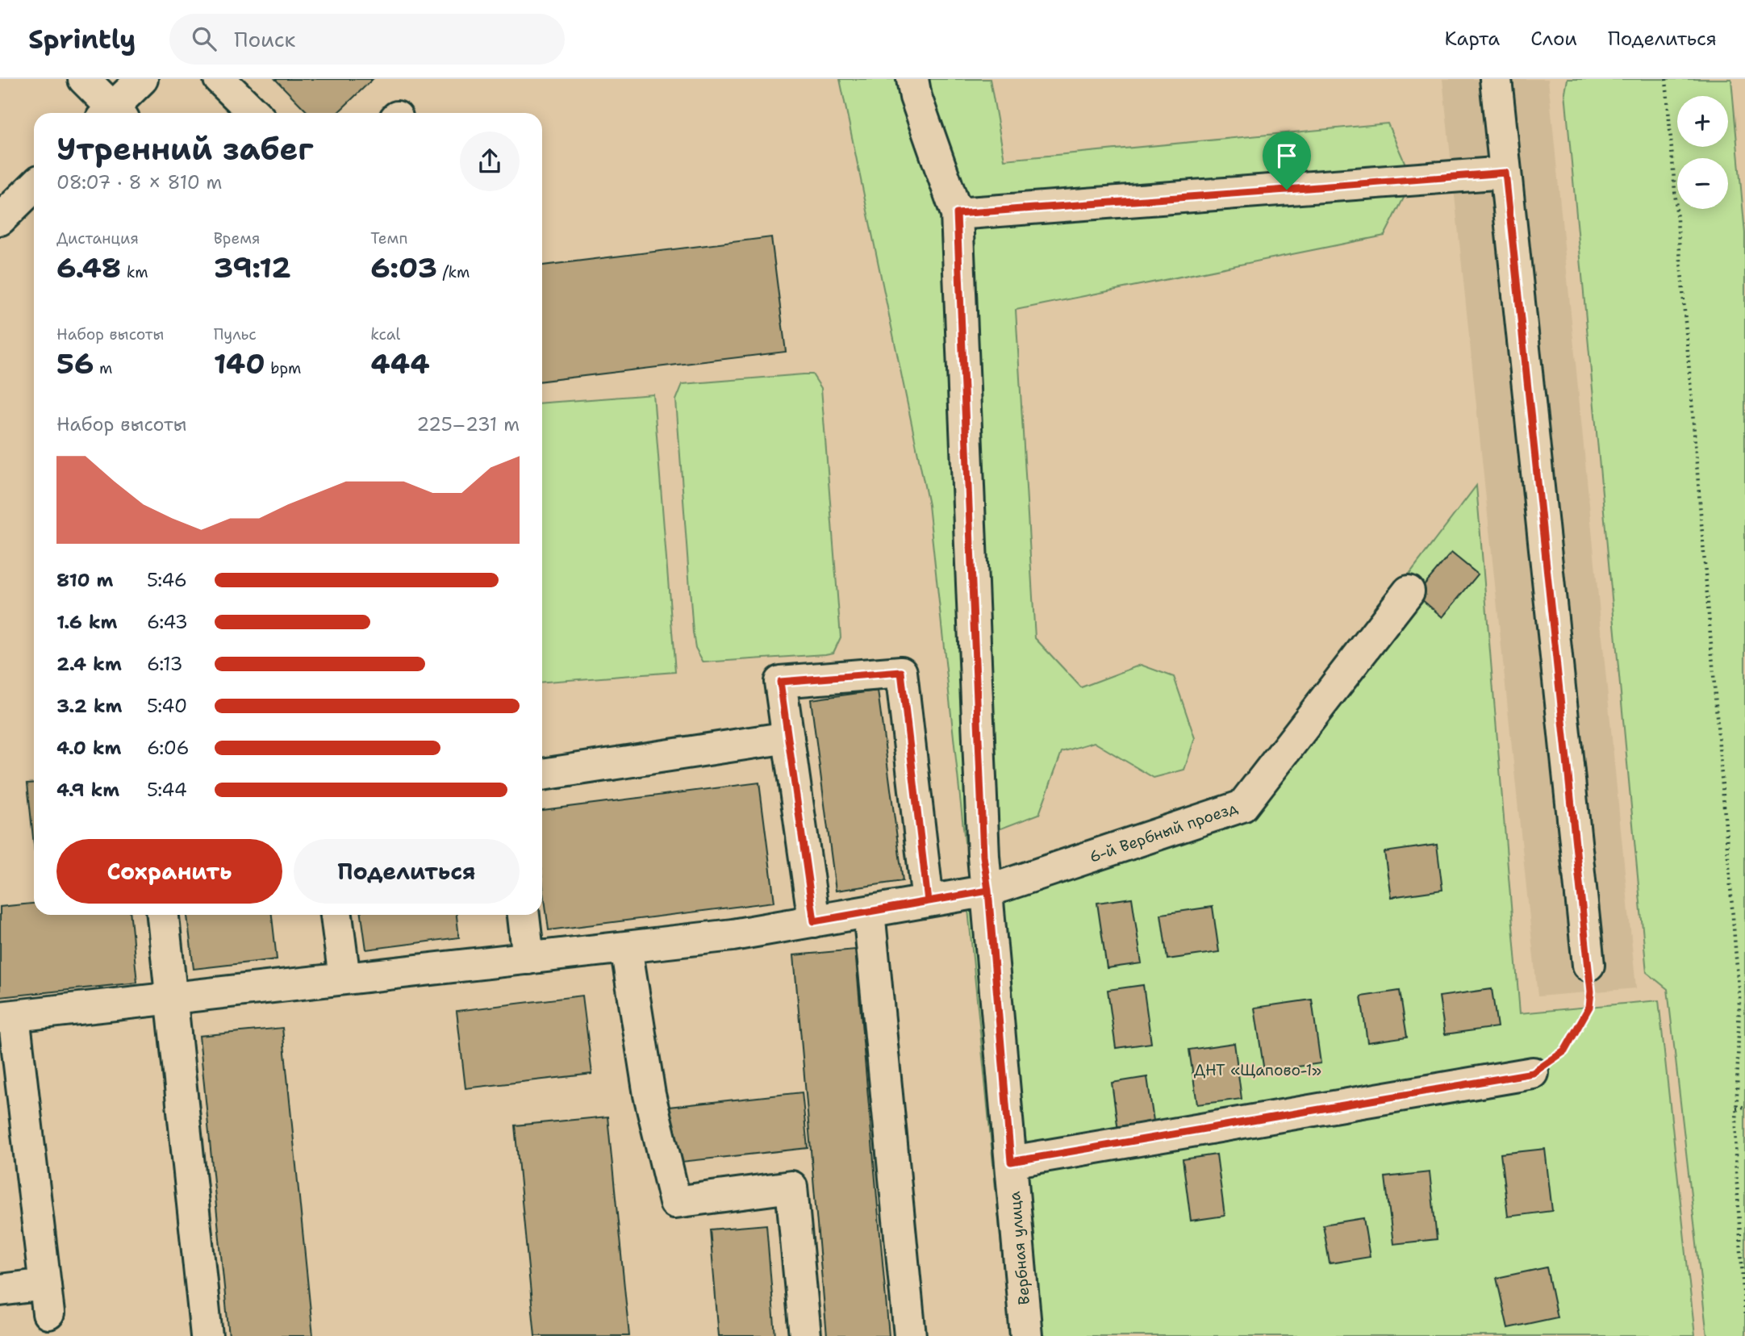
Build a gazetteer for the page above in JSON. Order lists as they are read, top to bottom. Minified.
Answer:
{"streets":{"street":["6-й Вербный проезд","Вербная улица"]},"crossings":[["6-й Вербный проезд","Вербная улица"]],"parks":["ДНТ «Щапово-1»"],"page":{"header":"Sprintly","search":"Поиск","nav":["Карта","Слои","Поделиться"],"map_buttons":["+","−"],"heading":["Утренний забег","08:07 · 8 × 810 m"],"stats":[["Дистанция","6.48 km"],["Время","39:12"],["Темп","6:03 /km"],["Набор высоты","56 m"],["Пульс","140 bpm"],["kcal","444"]],"chart":["Набор высоты","225–231 m"],"list":[{"name":"810 m","note":"5:46"},{"name":"1.6 km","note":"6:43"},{"name":"2.4 km","note":"6:13"},{"name":"3.2 km","note":"5:40"},{"name":"4.0 km","note":"6:06"},{"name":"4.9 km","note":"5:44"}],"buttons":["Сохранить","Поделиться"]}}
